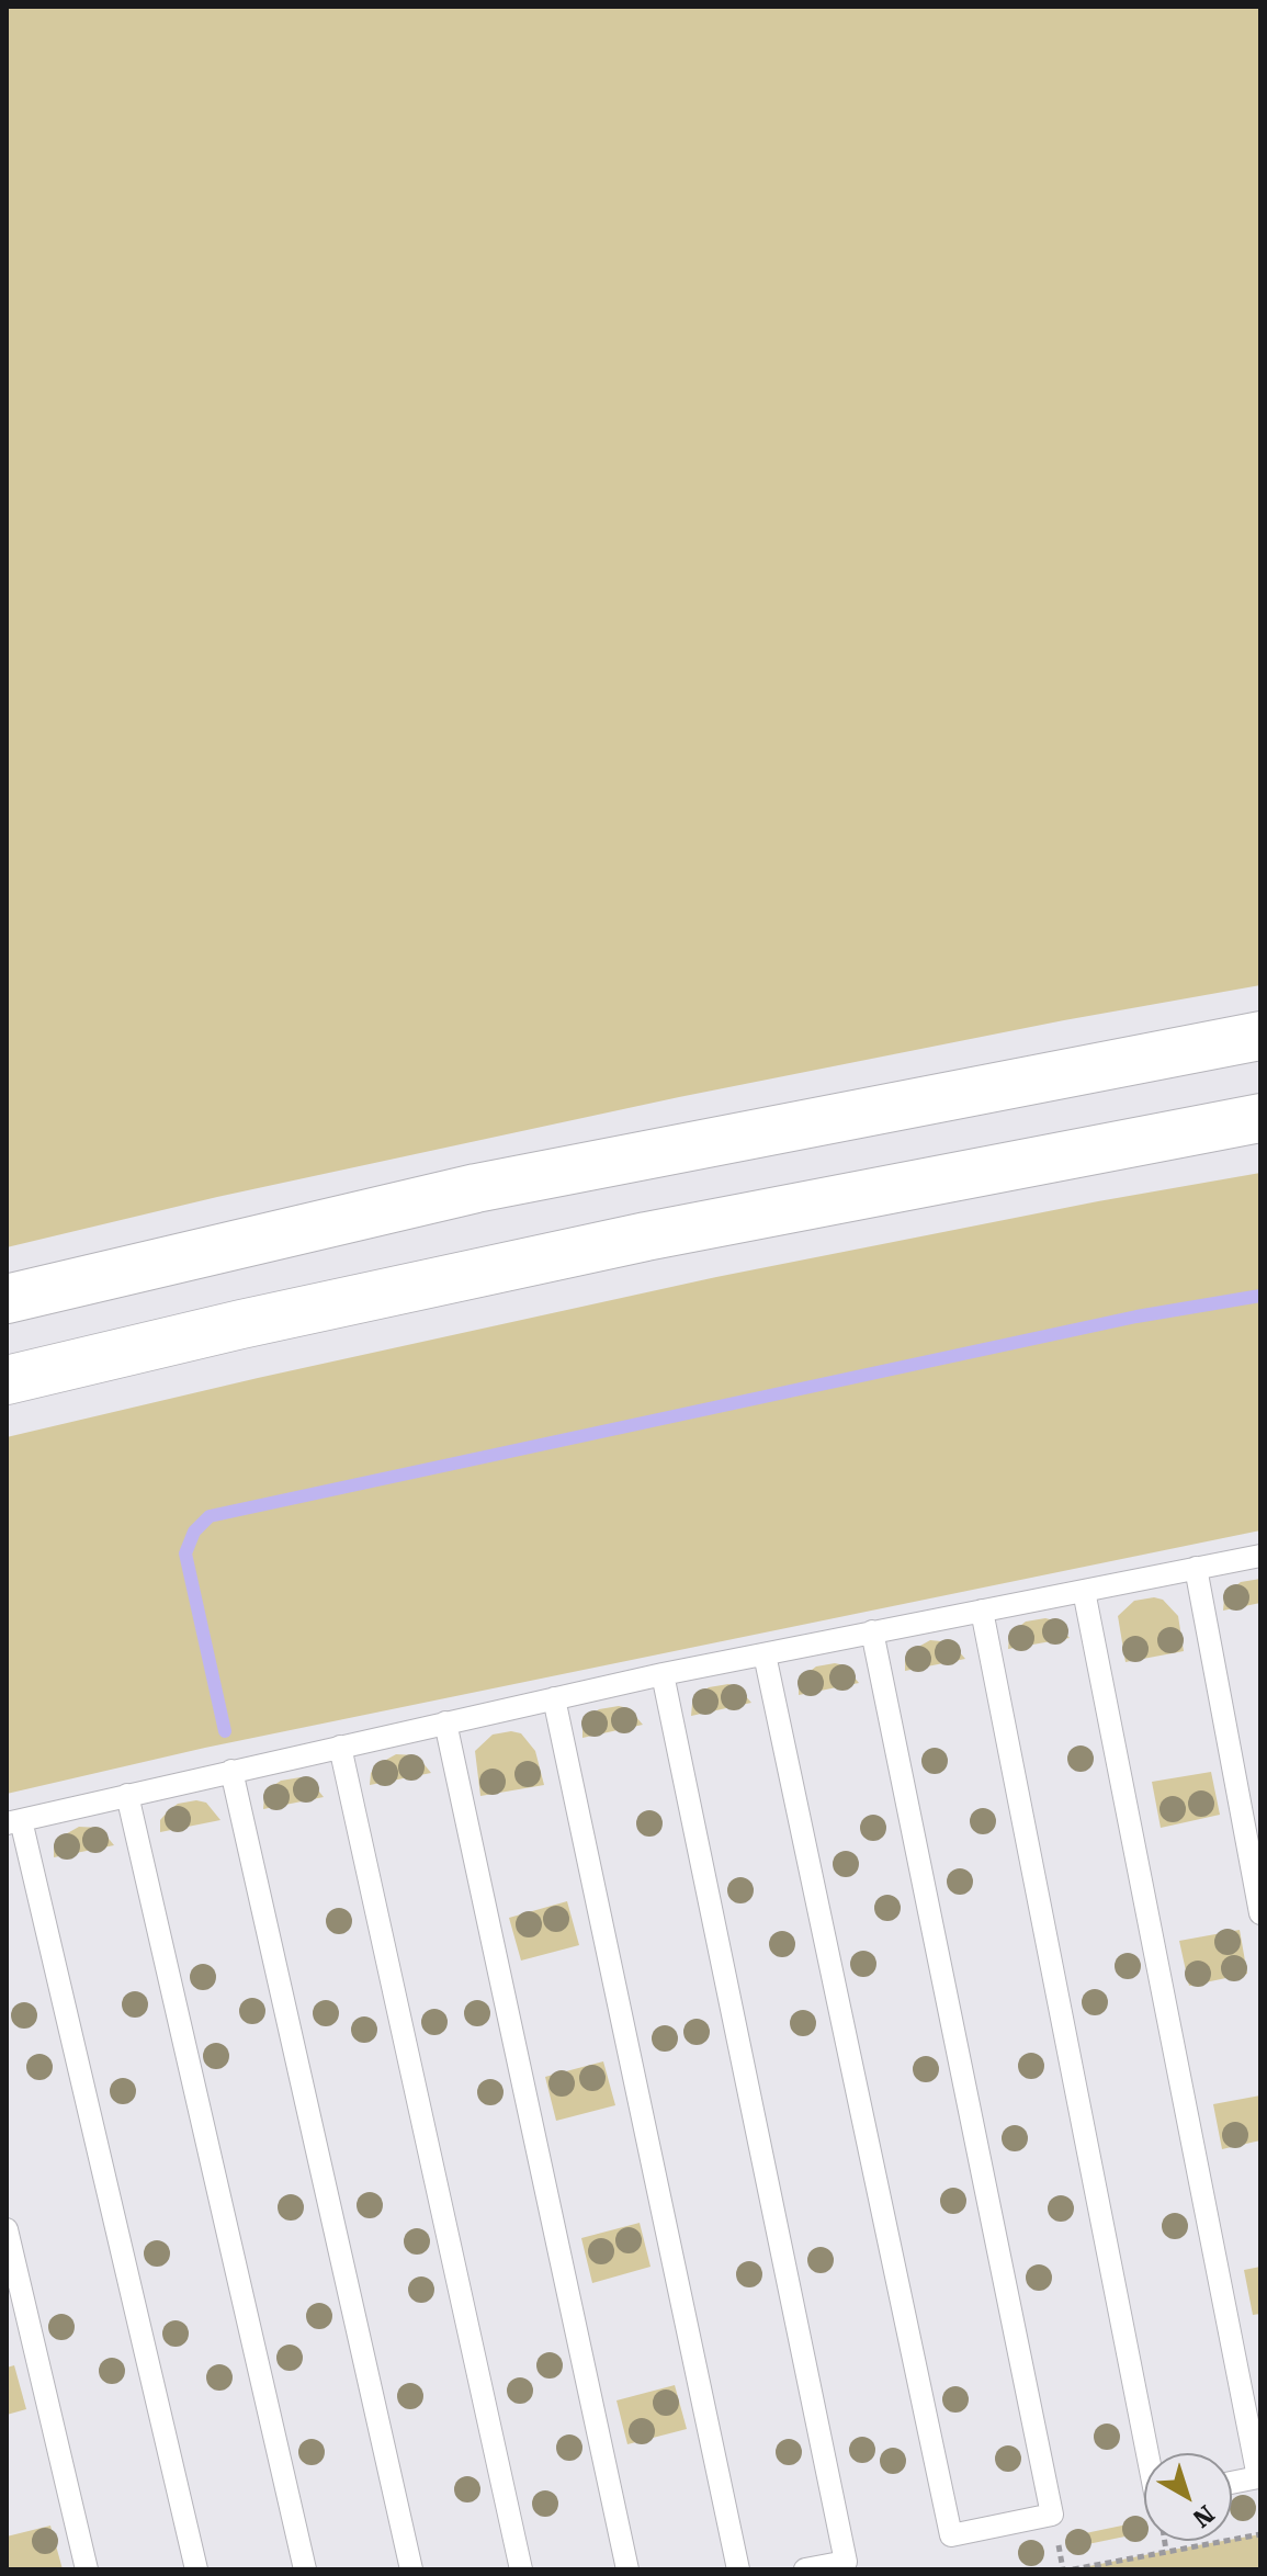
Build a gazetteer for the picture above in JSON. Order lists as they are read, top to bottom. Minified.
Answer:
{"north":"bottom right"}
